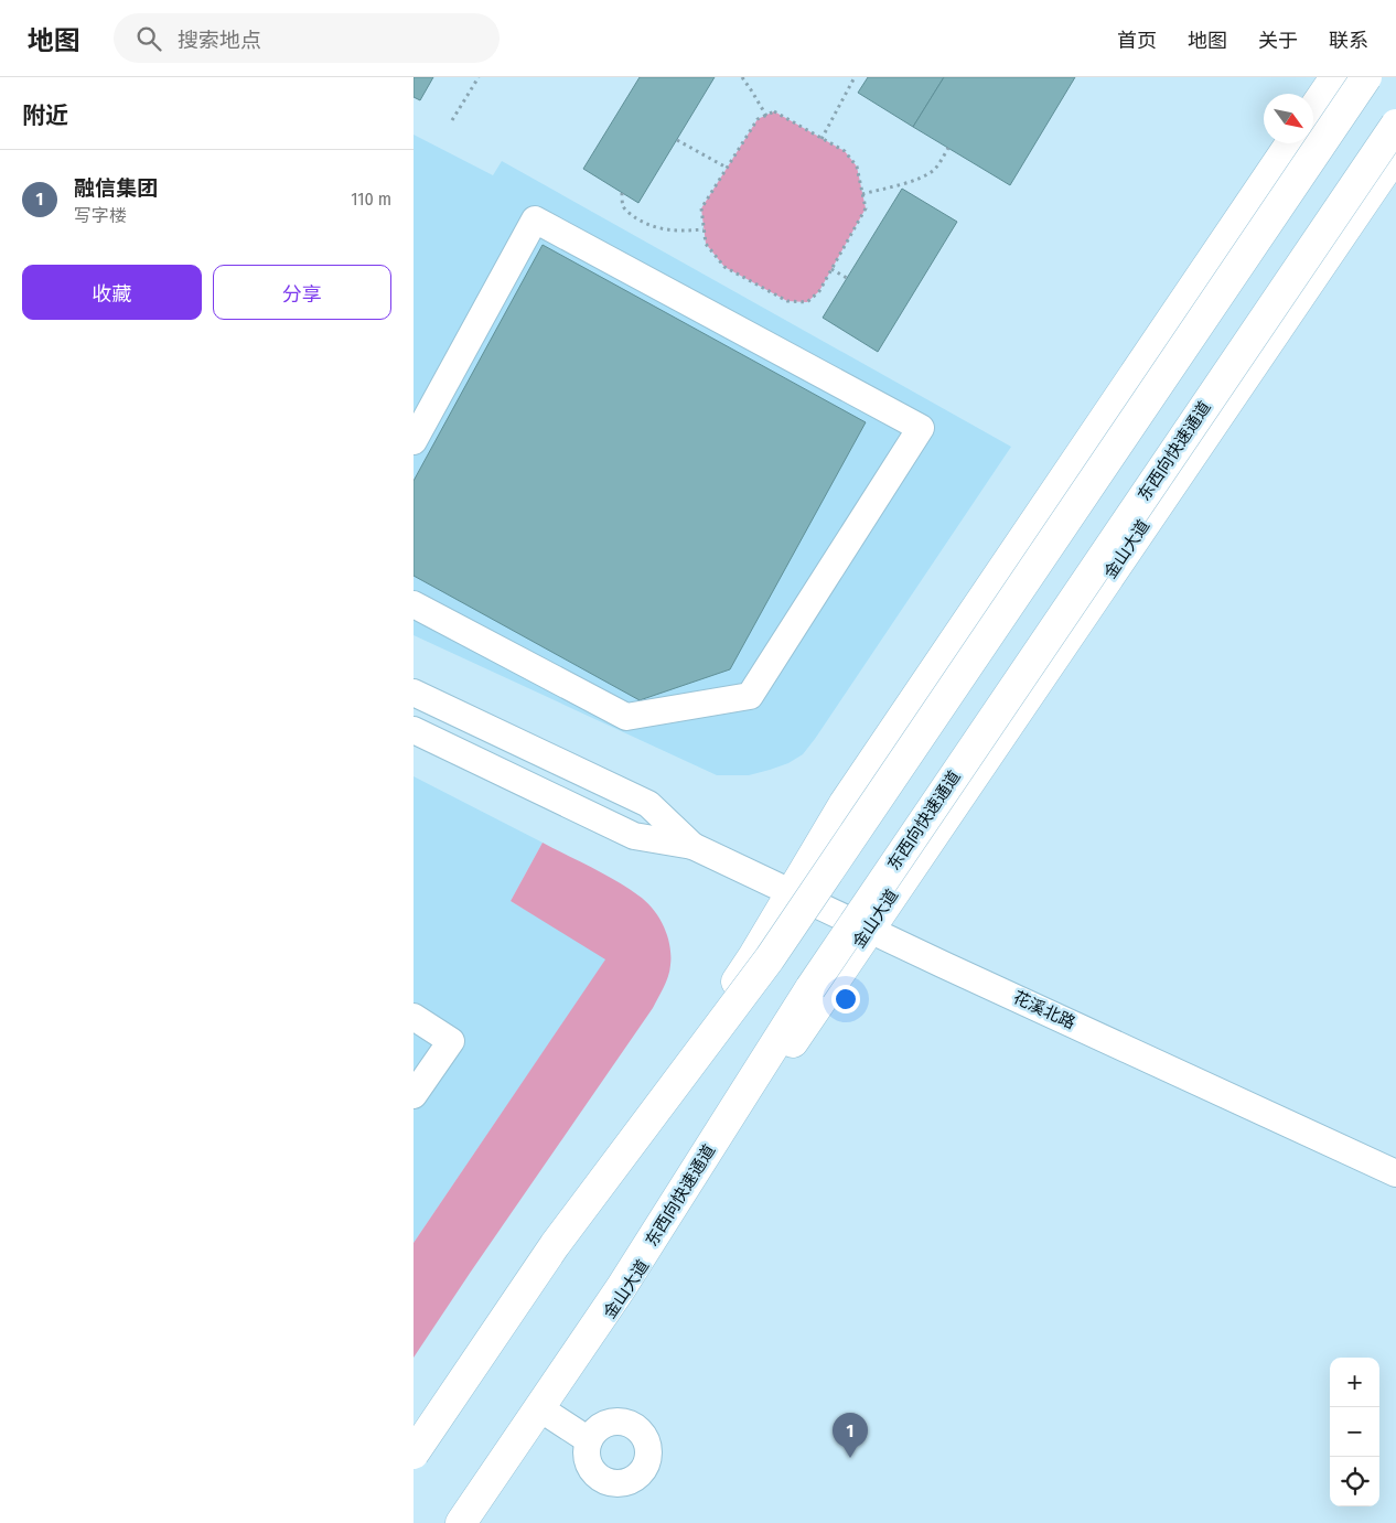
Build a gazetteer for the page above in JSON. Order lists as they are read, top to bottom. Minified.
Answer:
{"streets":{"main road":["东西向快速通道","金山大道"],"street":["花溪北路"]},"crossings":[["金山大道","花溪北路"]],"north":"bottom right","page":{"header":"地图","search":"搜索地点","nav":["首页","地图","关于","联系"],"heading":"附近","list":[{"mark":"1","name":"融信集团","note":"写字楼","value":"110 m"}],"buttons":["收藏","分享"],"map_buttons":["+","−"],"pins":"1"}}
